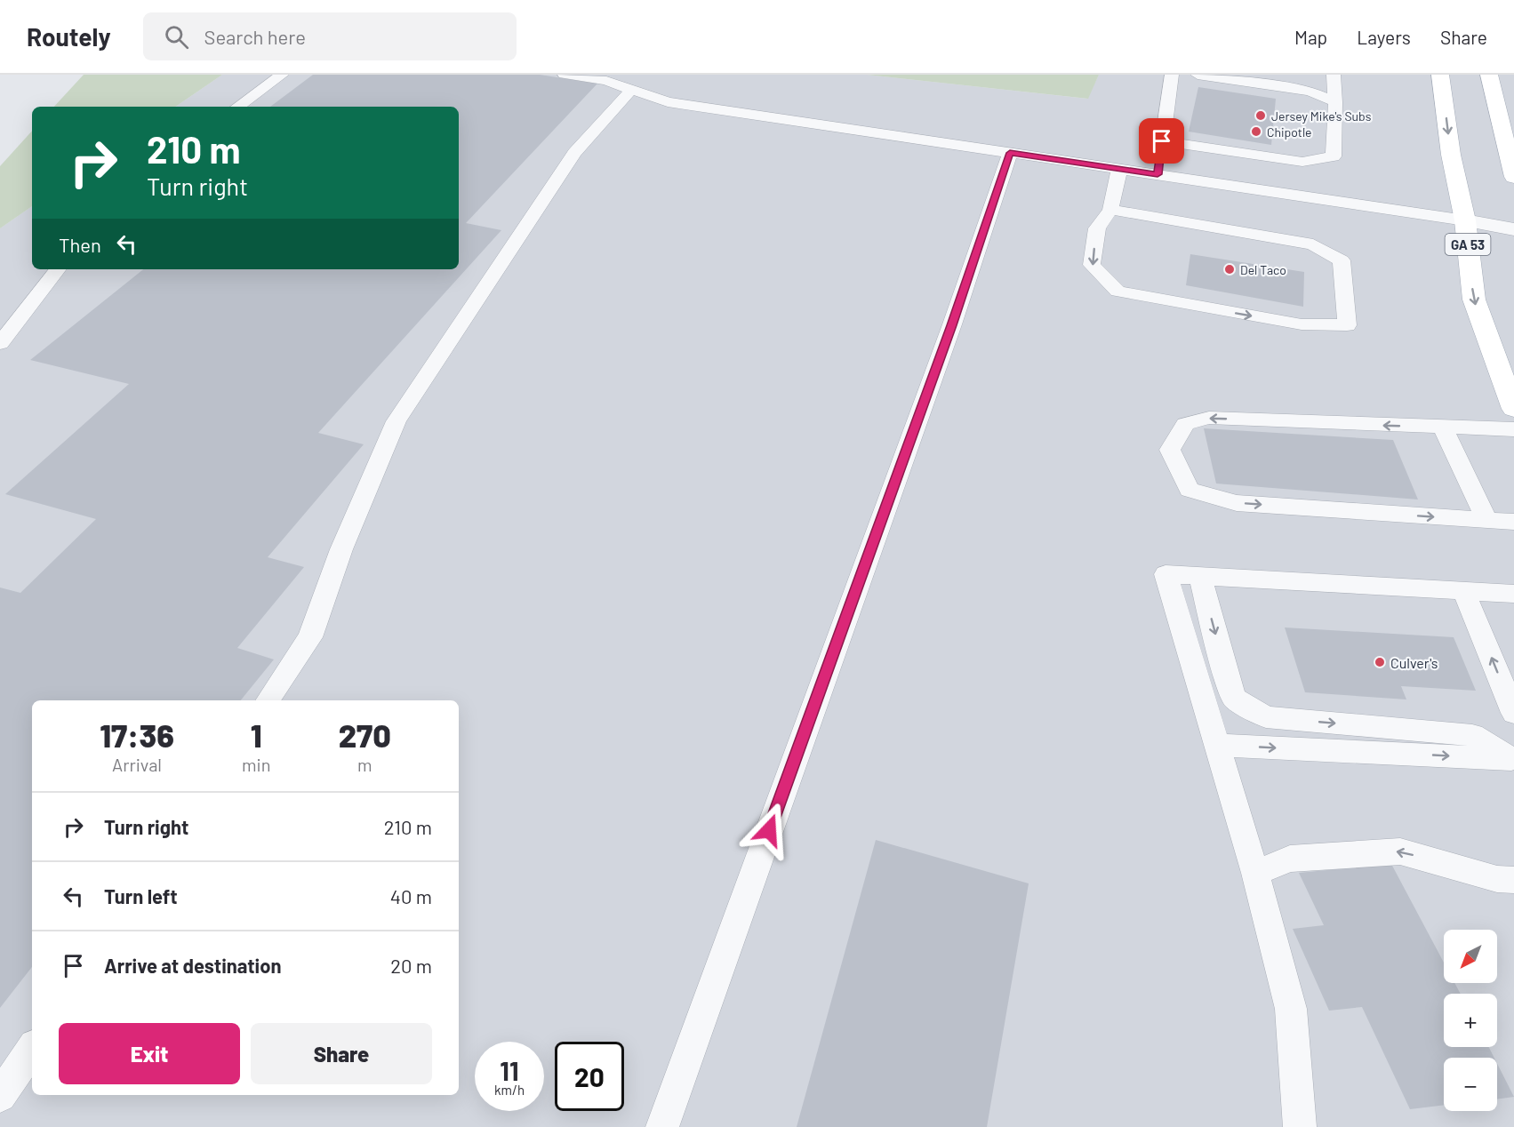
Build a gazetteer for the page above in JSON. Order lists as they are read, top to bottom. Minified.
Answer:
{"streets":{"main road":["GA 53"]},"places":["Jersey Mike's Subs","Chipotle","Del Taco","Culver's"],"north":"bottom left","page":{"header":"Routely","search":"Search here","nav":["Map","Layers","Share"],"turn":["210 m","Turn right"],"then":"Then","eta":["17:36","Arrival","1","min","270","m"],"list":[{"name":"Turn right","value":"210 m"},{"name":"Turn left","value":"40 m"},{"name":"Arrive at destination","value":"20 m"}],"map_buttons":["+","−"],"buttons":["Exit","Share"],"speed":"11 km/h","limit":"20"}}
